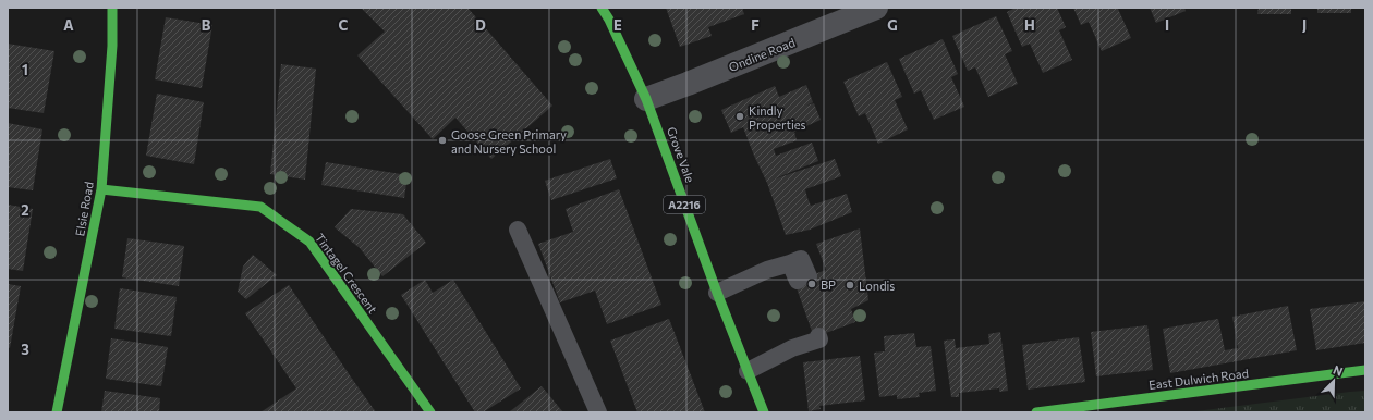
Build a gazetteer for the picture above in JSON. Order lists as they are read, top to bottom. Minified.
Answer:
{"streets":{"street":["Ondine Road","Grove Vale","A2216","Elsie Road","Tintagel Crescent","East Dulwich Road"]},"crossings":[["Ondine Road","Grove Vale"],["Elsie Road","Tintagel Crescent"]],"places":["Kindly Properties","Goose Green Primary and Nursery School","BP","Londis"],"north":"top right","grid":{"columns":["A","B","C","D","E","F","G","H","I","J"],"rows":["1","2","3"]}}
